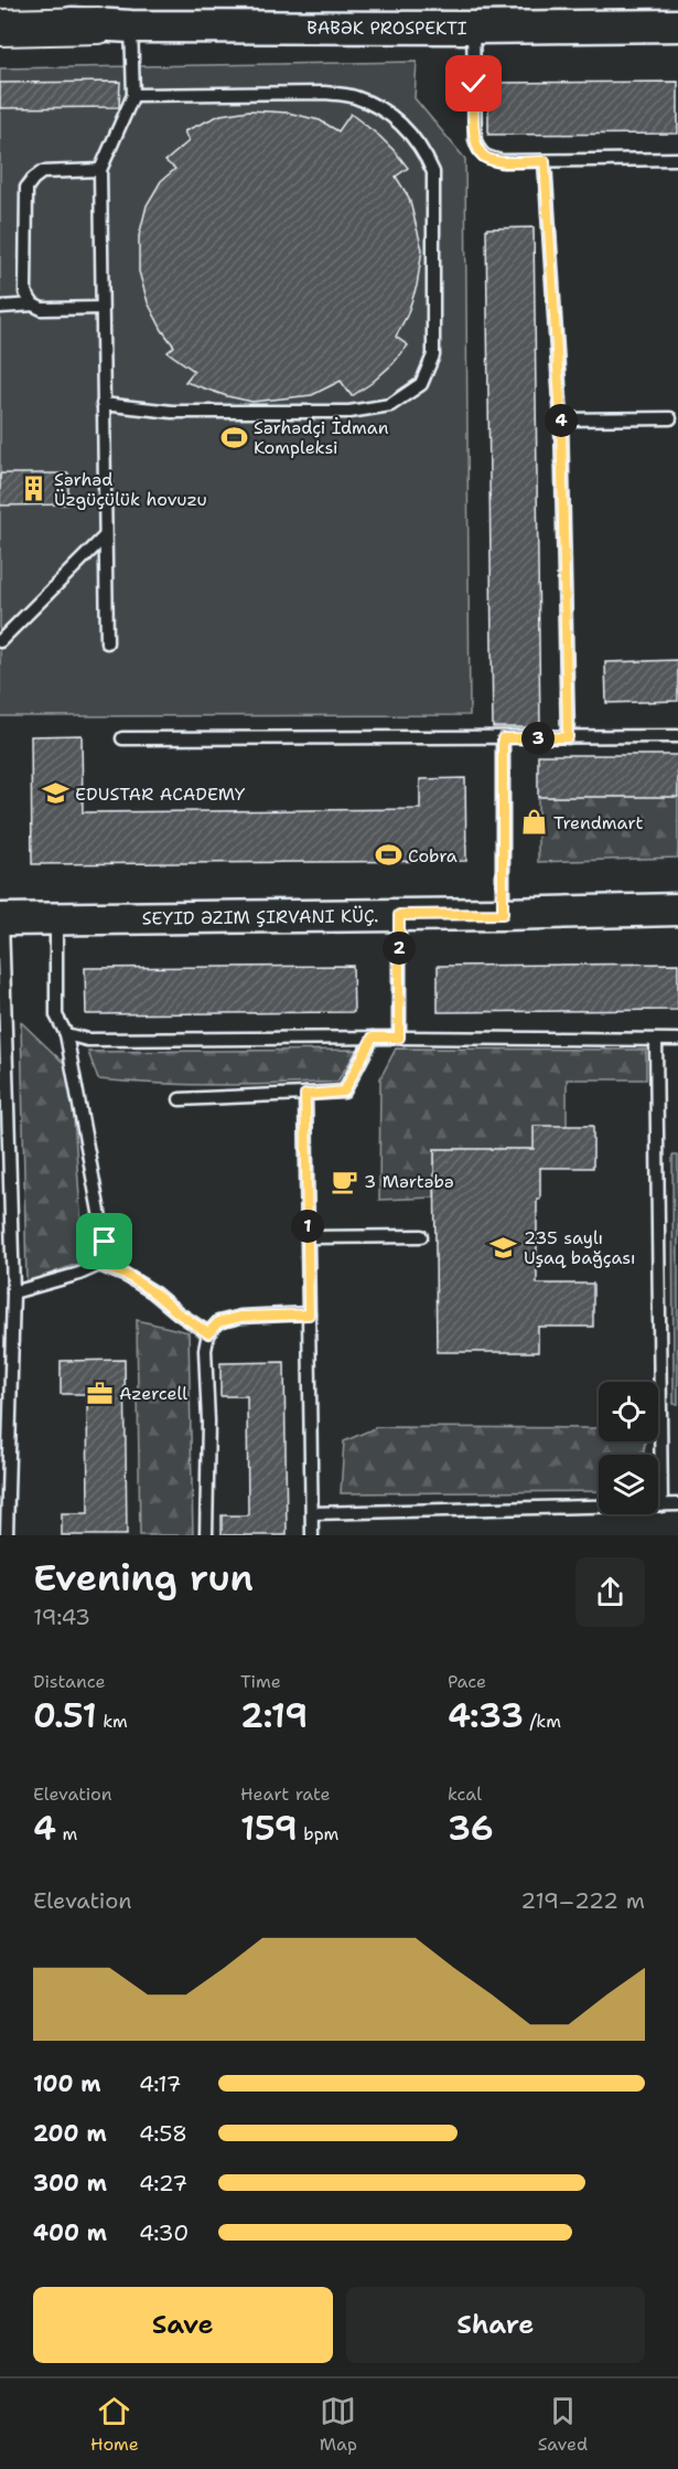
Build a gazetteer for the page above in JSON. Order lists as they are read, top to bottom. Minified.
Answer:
{"streets":{"main road":["BABƏK PROSPEKTI","SEYID ƏZIM ŞIRVANI KÜÇ."]},"places":{"sports":["Sərhədçi İdman Kompleksi","Cobra"],"building":["Sərhəd Üzgüçülük hovuzu"],"school or university":["EDUSTAR ACADEMY","235 saylı Uşaq bağçası"],"shop":["Trendmart"],"cafe":["3 Mərtəbə"],"office":["Azercell"]},"page":{"pins":["4","3","2","1"],"heading":["Evening run","19:43"],"stats":[["Distance","0.51 km"],["Time","2:19"],["Pace","4:33 /km"],["Elevation","4 m"],["Heart rate","159 bpm"],["kcal","36"]],"chart":["Elevation","219–222 m"],"list":[{"name":"100 m","note":"4:17"},{"name":"200 m","note":"4:58"},{"name":"300 m","note":"4:27"},{"name":"400 m","note":"4:30"}],"buttons":["Save","Share"],"tabs":["Home","Map","Saved"]}}
